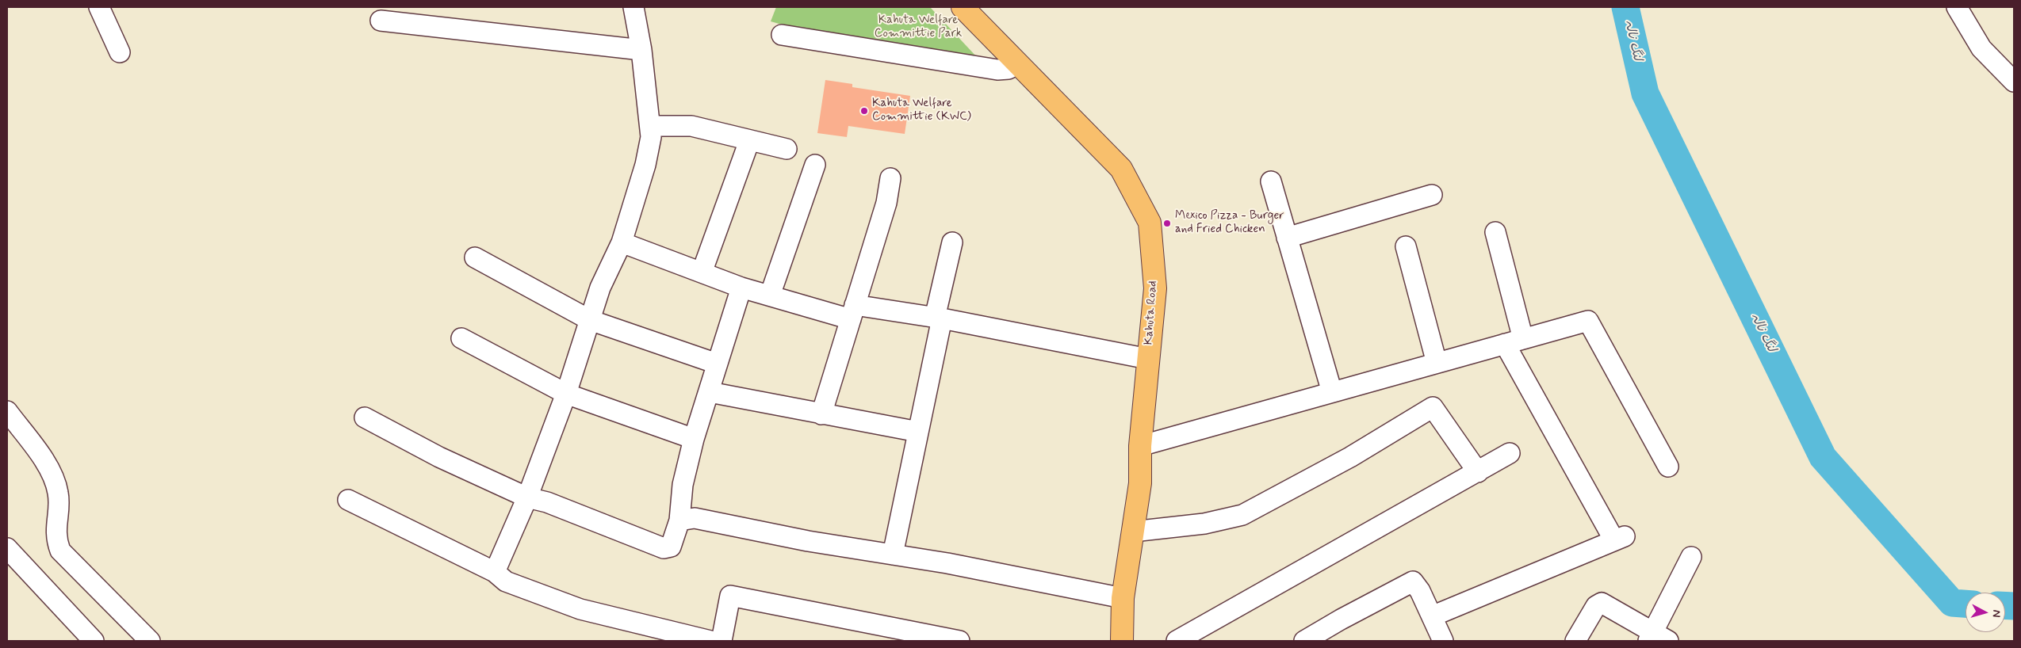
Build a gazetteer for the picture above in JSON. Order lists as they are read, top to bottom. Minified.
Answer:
{"streets":{"highway":["Kahuta Road"]},"water":["لنگ نالہ"],"parks":["Kahuta Welfare Committie Park"],"places":["Kahuta Welfare Committie (KWC)","Mexico Pizza - Burger and Fried Chicken"],"north":"right"}
